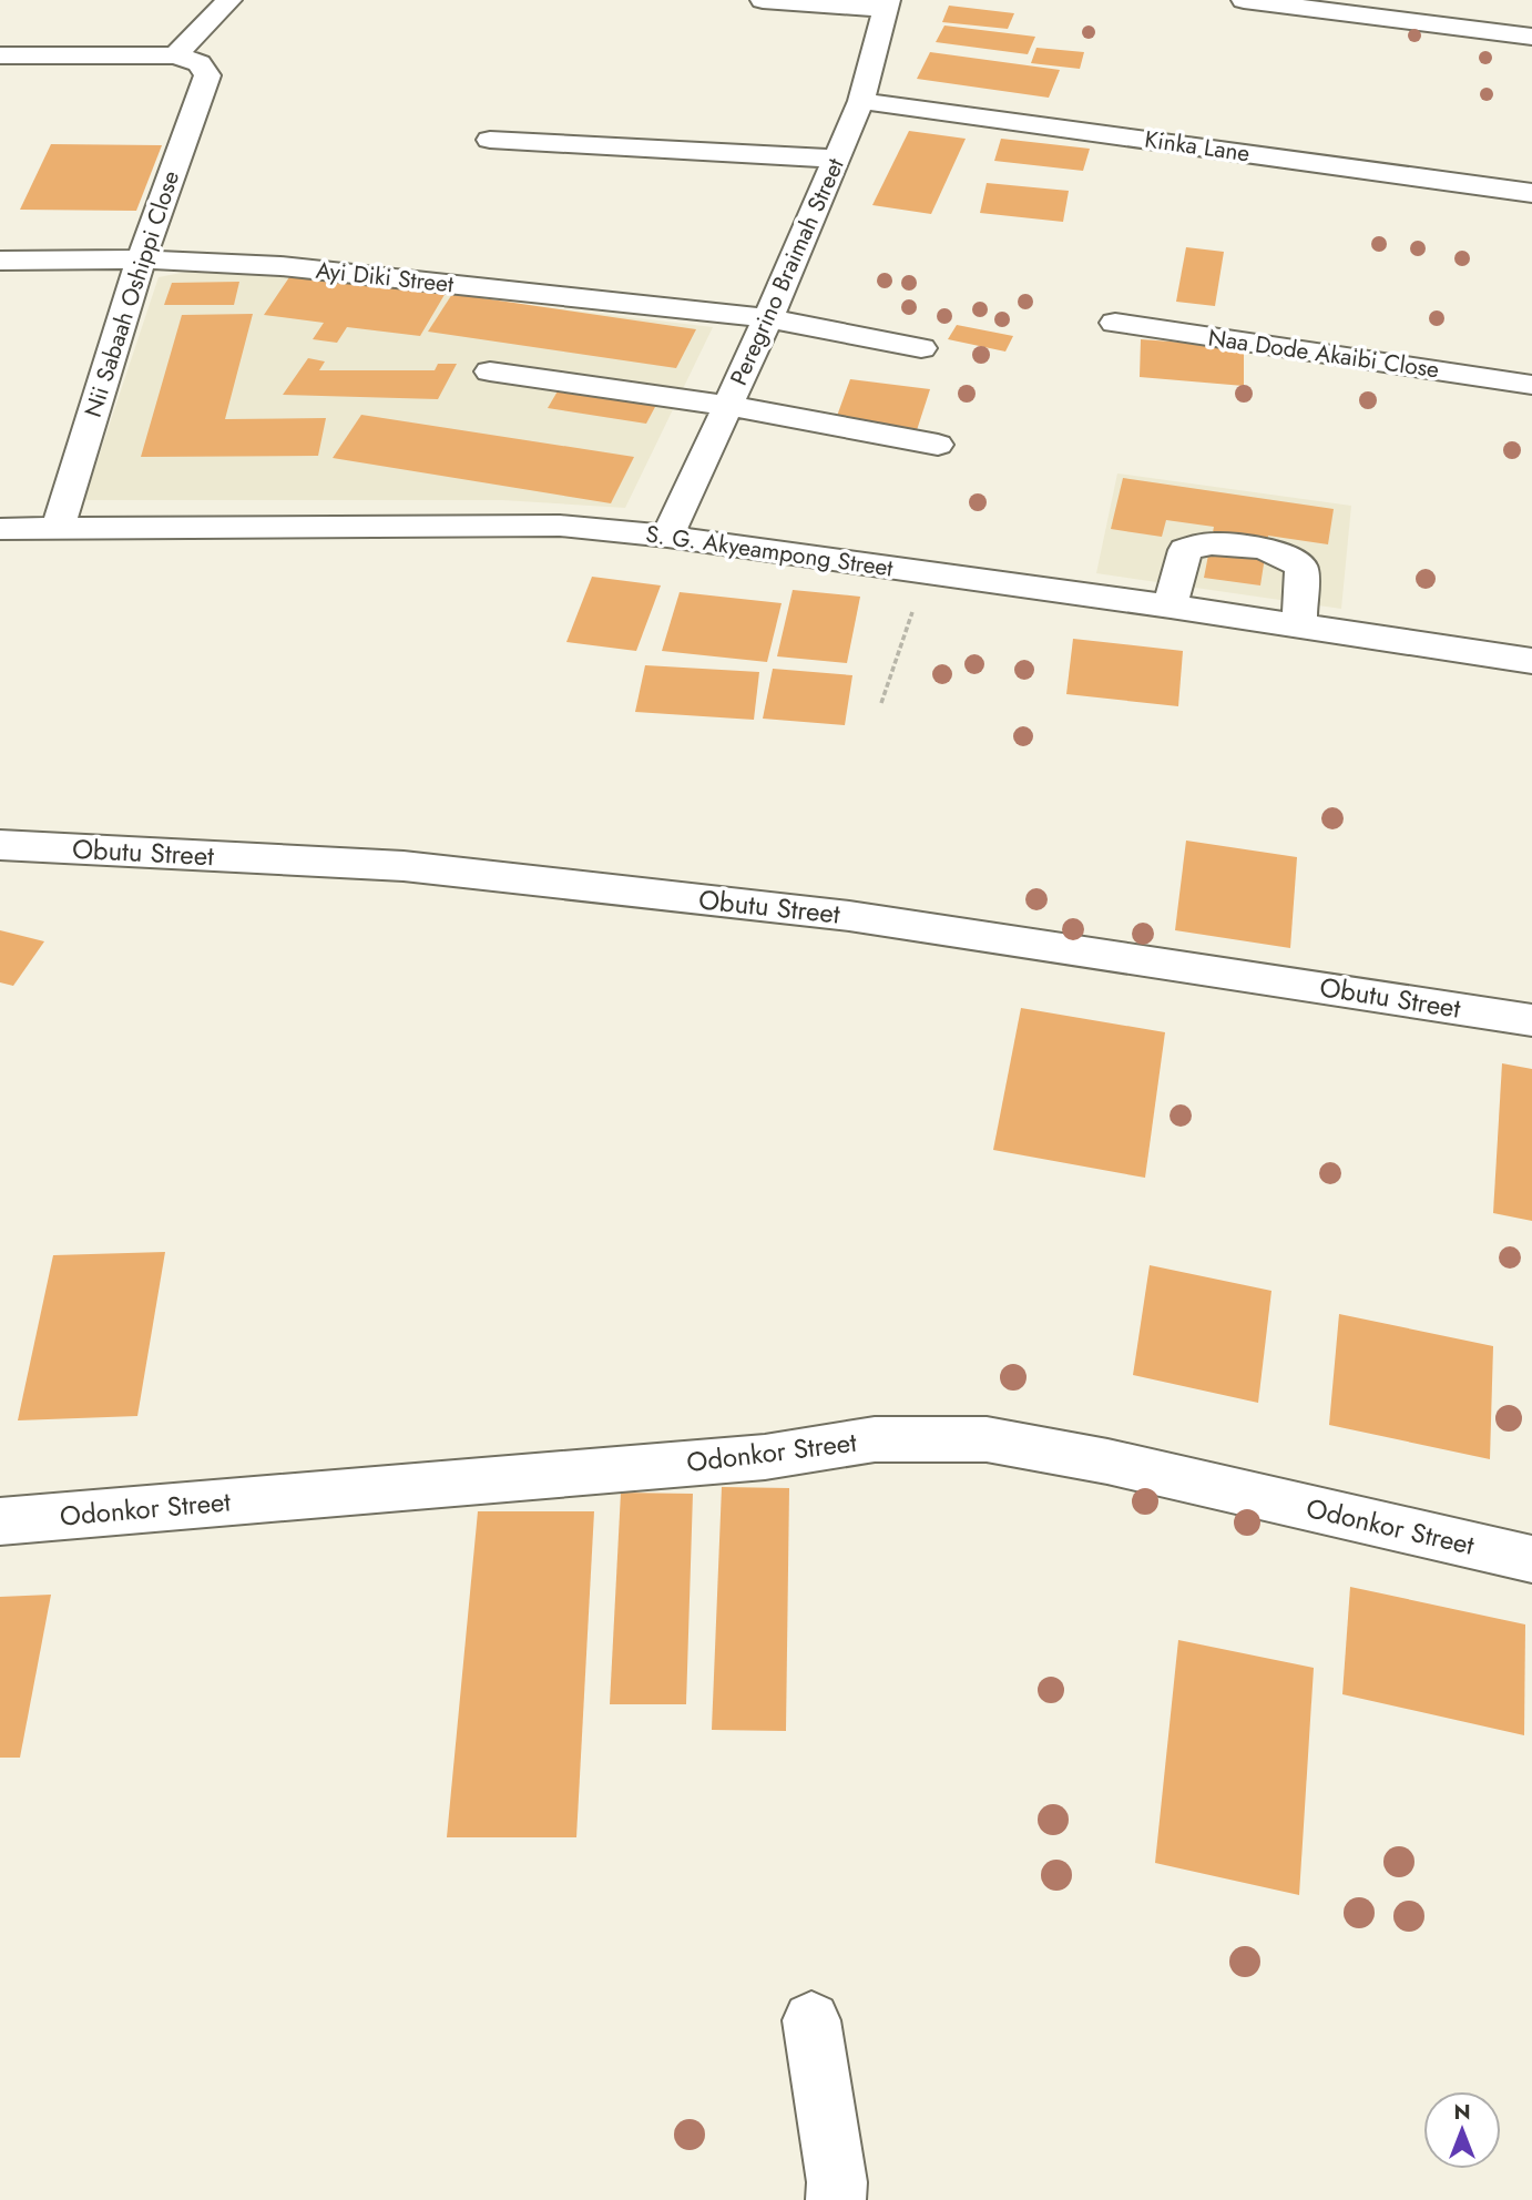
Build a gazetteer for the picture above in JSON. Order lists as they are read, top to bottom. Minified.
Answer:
{"streets":{"street":["Kinka Lane","Peregrino Braimah Street","Ayi Diki Street","Nii Sabaah Oshippi Close","Naa Dode Akaibi Close","S. G. Akyeampong Street","Obutu Street","Odonkor Street"]},"crossings":[["Kinka Lane","Peregrino Braimah Street"],["Peregrino Braimah Street","Ayi Diki Street"],["Peregrino Braimah Street","S. G. Akyeampong Street"],["Ayi Diki Street","Nii Sabaah Oshippi Close"],["Nii Sabaah Oshippi Close","S. G. Akyeampong Street"]],"north":"top"}
